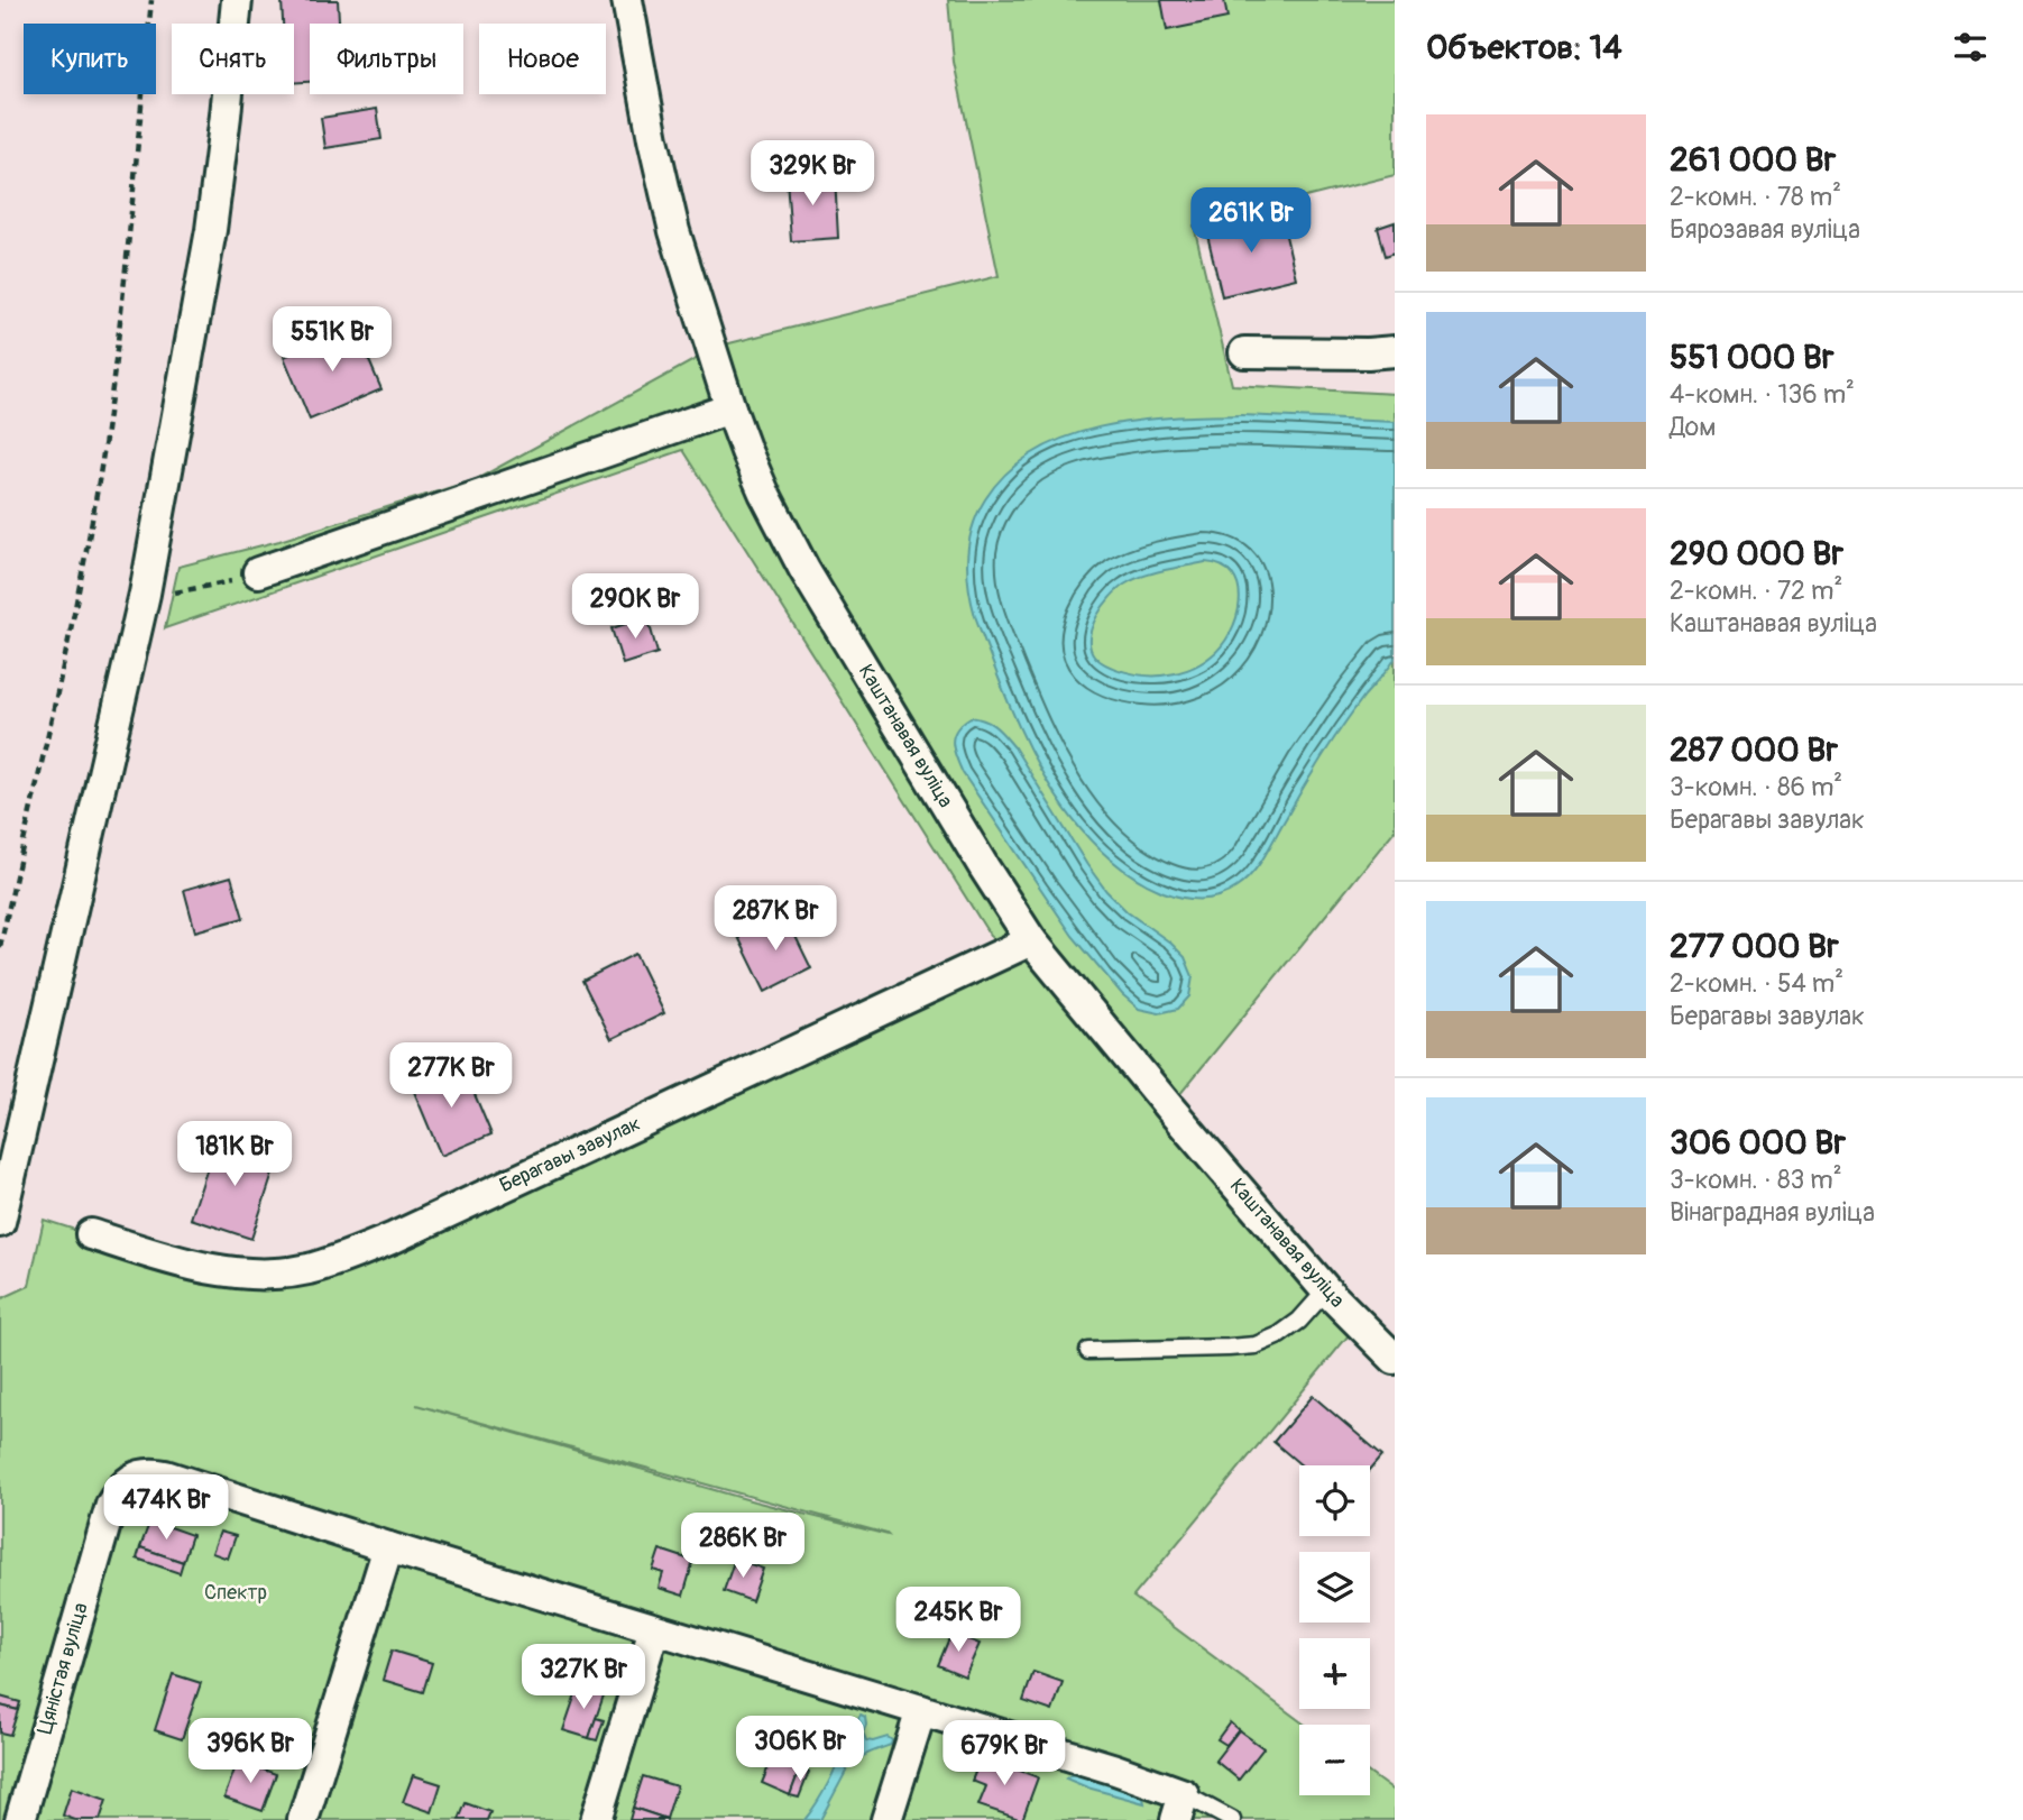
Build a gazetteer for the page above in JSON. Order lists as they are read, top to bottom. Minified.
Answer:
{"streets":{"street":["Каштанавая вуліца","Берагавы завулак","Цяністая вуліца"]},"crossings":[["Каштанавая вуліца","Берагавы завулак"]],"parks":["Спектр"],"page":{"heading":"Объектов: 14","chip":["Купить","Снять","Фильтры","Новое"],"list":[{"name":"261 000 Br","note":"2-комн. · 78 m² · Бярозавая вуліца"},{"name":"551 000 Br","note":"4-комн. · 136 m² · Дом"},{"name":"290 000 Br","note":"2-комн. · 72 m² · Каштанавая вуліца"},{"name":"287 000 Br","note":"3-комн. · 86 m² · Берагавы завулак"},{"name":"277 000 Br","note":"2-комн. · 54 m² · Берагавы завулак"},{"name":"306 000 Br","note":"3-комн. · 83 m² · Вінаградная вуліца"}],"price":["329K Br","261K Br","551K Br","290K Br","287K Br","277K Br","181K Br","474K Br","286K Br","245K Br","327K Br","306K Br","396K Br","679K Br"],"map_buttons":["+","−"]}}
